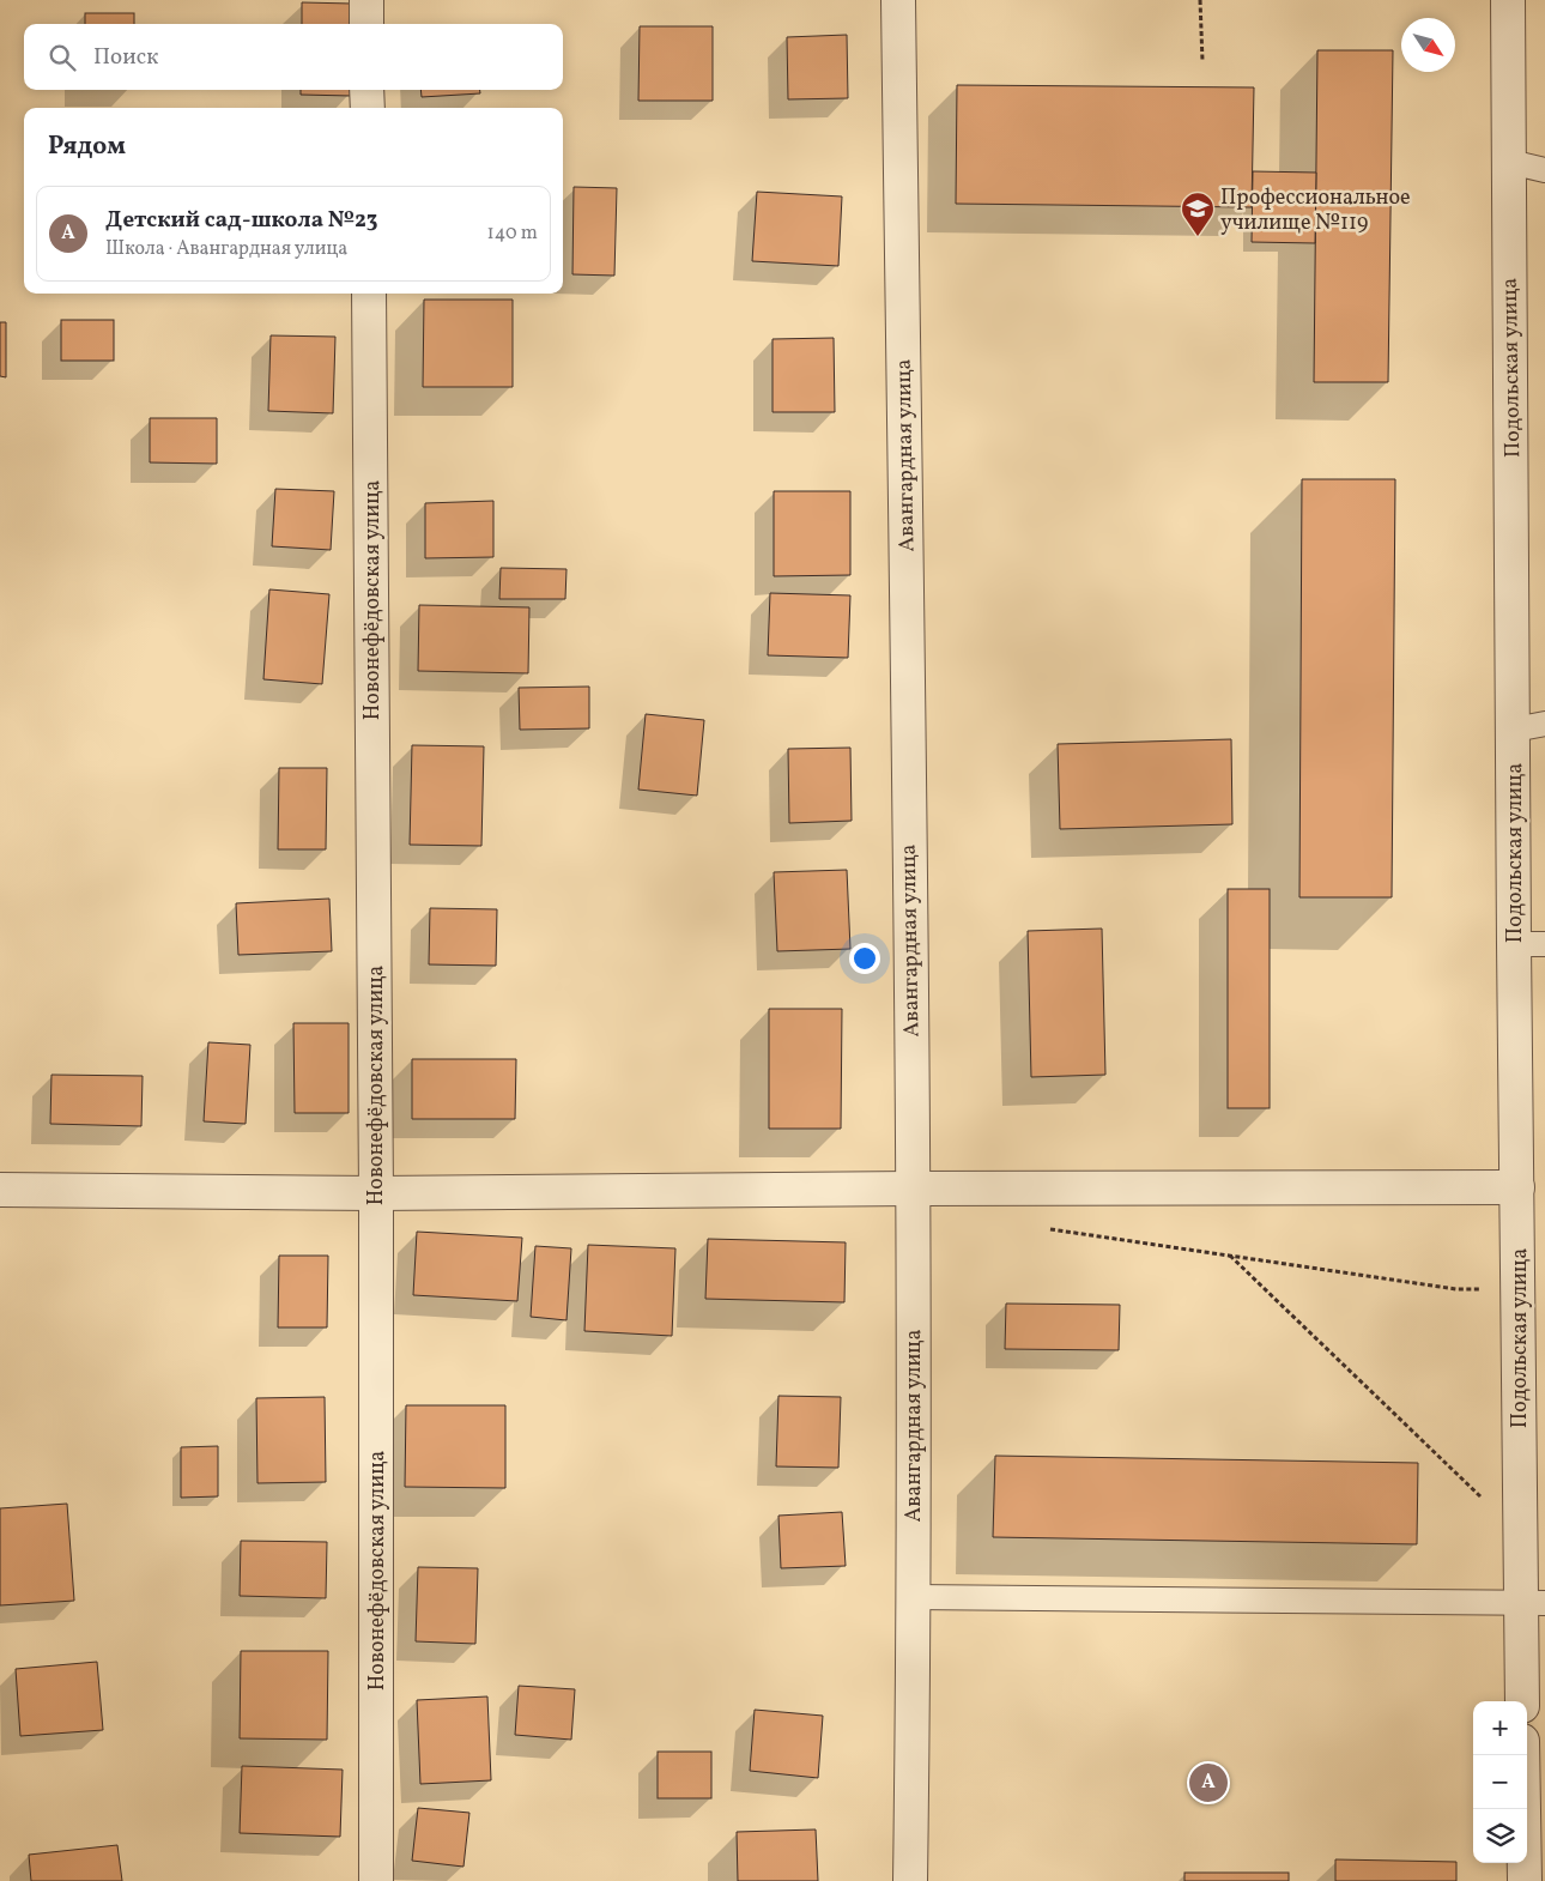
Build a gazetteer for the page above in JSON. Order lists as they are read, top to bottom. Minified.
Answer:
{"streets":{"street":["Подольская улица","Авангардная улица","Новонефёдовская улица"]},"places":{"school or university":["Профессиональное училище №119"]},"north":"bottom right","page":{"search":"Поиск","heading":"Рядом","list":[{"mark":"A","name":"Детский сад-школа №23","note":"Школа · Авангардная улица","value":"140 m"}],"map_buttons":["+","−"],"pins":"A"}}
